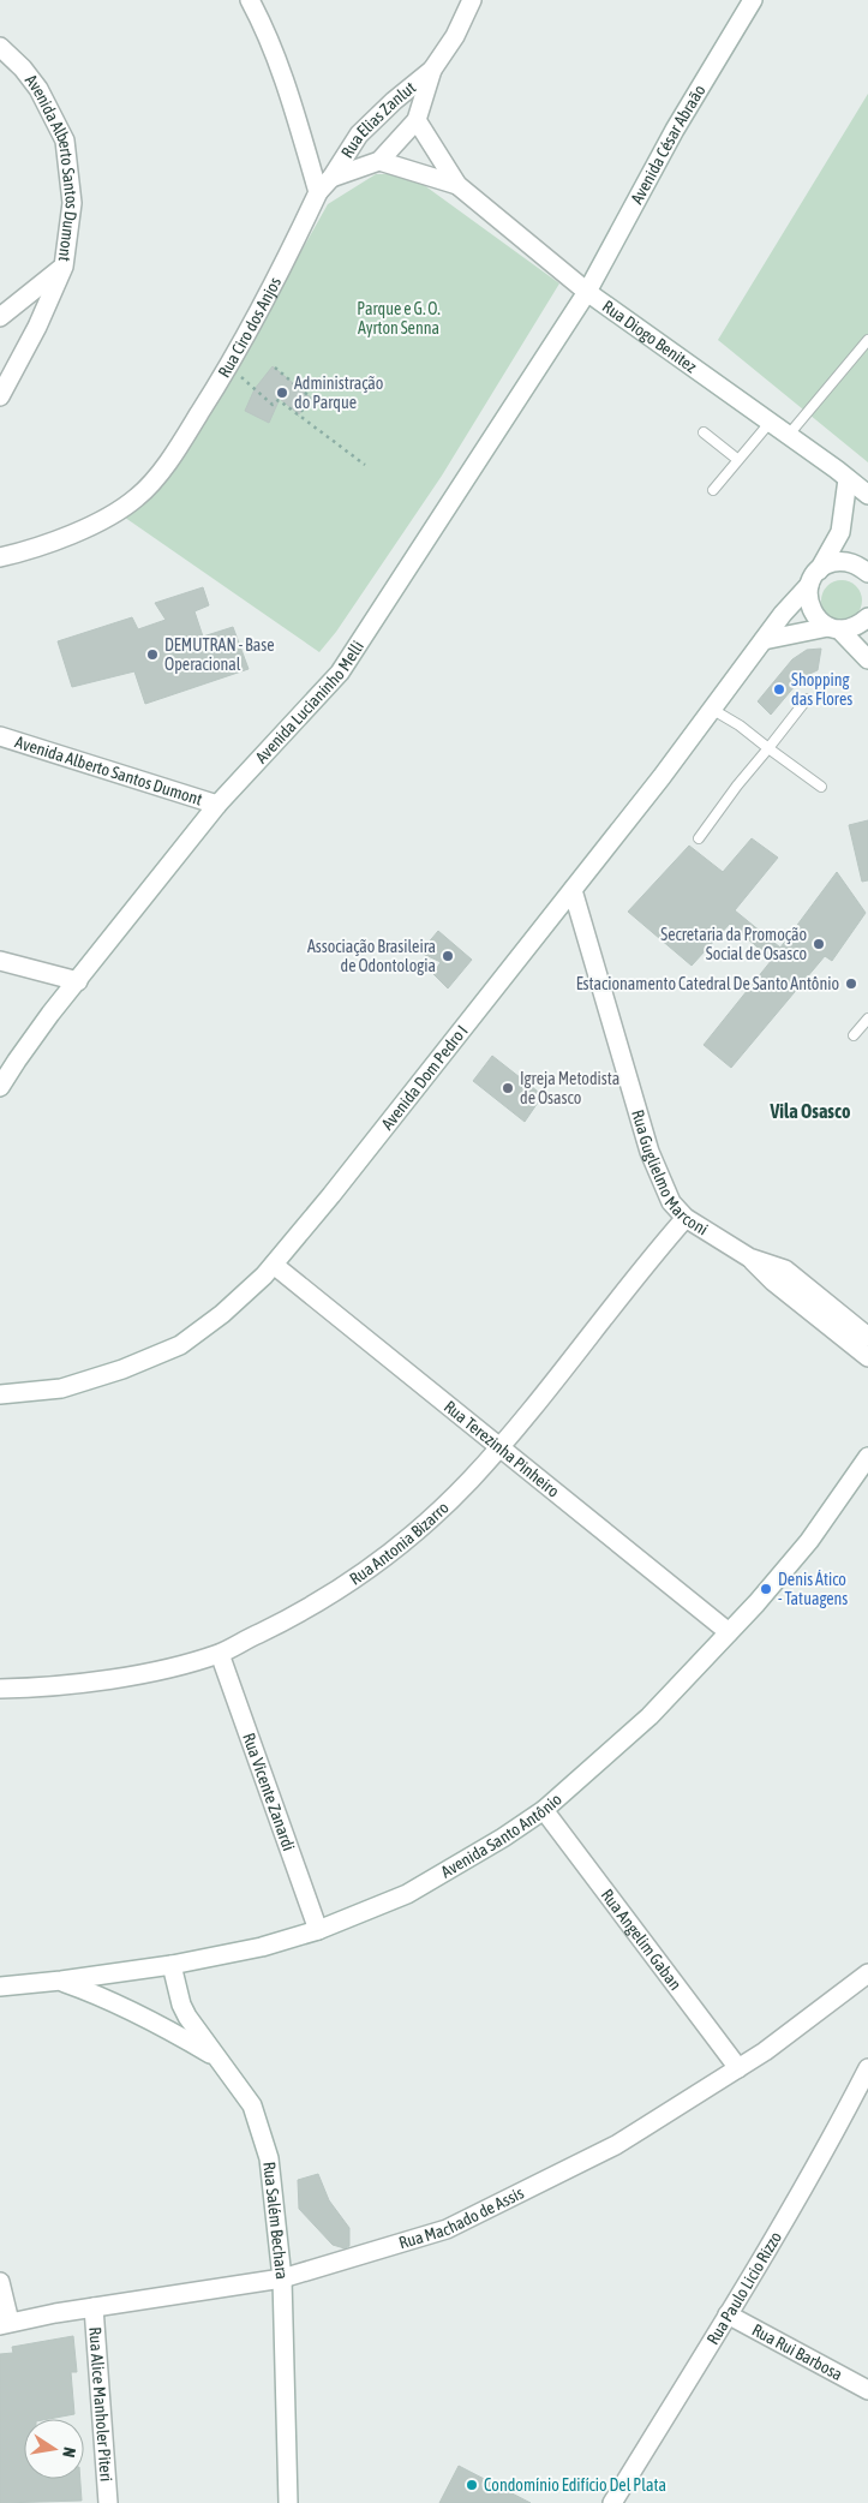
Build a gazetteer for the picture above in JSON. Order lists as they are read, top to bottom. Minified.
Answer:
{"streets":{"street":["Rua Elias Zanlut","Avenida César Abraão","Avenida Alberto Santos Dumont","Rua Ciro dos Anjos","Rua Diogo Benitez","Avenida Lucianinho Melli","Avenida Dom Pedro I","Rua Guglielmo Marconi","Rua Terezinha Pinheiro","Rua Antonia Bizarro","Rua Vicente Zanardi","Avenida Santo Antônio","Rua Angelim Gaban","Rua Machado de Assis","Rua Salém Bechara","Rua Paulo Licio Rizzo","Rua Rui Barbosa","Rua Alice Manholer Piteri"]},"crossings":[["Rua Elias Zanlut","Rua Ciro dos Anjos"],["Rua Elias Zanlut","Rua Diogo Benitez"],["Avenida César Abraão","Rua Diogo Benitez"],["Avenida César Abraão","Avenida Lucianinho Melli"],["Avenida Alberto Santos Dumont","Avenida Lucianinho Melli"],["Rua Diogo Benitez","Avenida Lucianinho Melli"],["Avenida Dom Pedro I","Rua Guglielmo Marconi"],["Avenida Dom Pedro I","Rua Terezinha Pinheiro"],["Rua Guglielmo Marconi","Rua Antonia Bizarro"],["Rua Terezinha Pinheiro","Rua Antonia Bizarro"],["Rua Terezinha Pinheiro","Avenida Santo Antônio"],["Rua Antonia Bizarro","Rua Vicente Zanardi"],["Rua Vicente Zanardi","Avenida Santo Antônio"],["Avenida Santo Antônio","Rua Angelim Gaban"],["Avenida Santo Antônio","Rua Salém Bechara"],["Rua Angelim Gaban","Rua Machado de Assis"],["Rua Machado de Assis","Rua Salém Bechara"],["Rua Machado de Assis","Rua Alice Manholer Piteri"],["Rua Paulo Licio Rizzo","Rua Rui Barbosa"]],"districts":["Vila Osasco"],"parks":["Parque e G. O. Ayrton Senna"],"places":["Administração do Parque","DEMUTRAN - Base Operacional","Shopping das Flores","Secretaria da Promoção Social de Osasco","Associação Brasileira de Odontologia","Estacionamento Catedral De Santo Antônio","Igreja Metodista de Osasco","Denis Ático - Tatuagens","Condomínio Edifício Del Plata"],"north":"right"}
